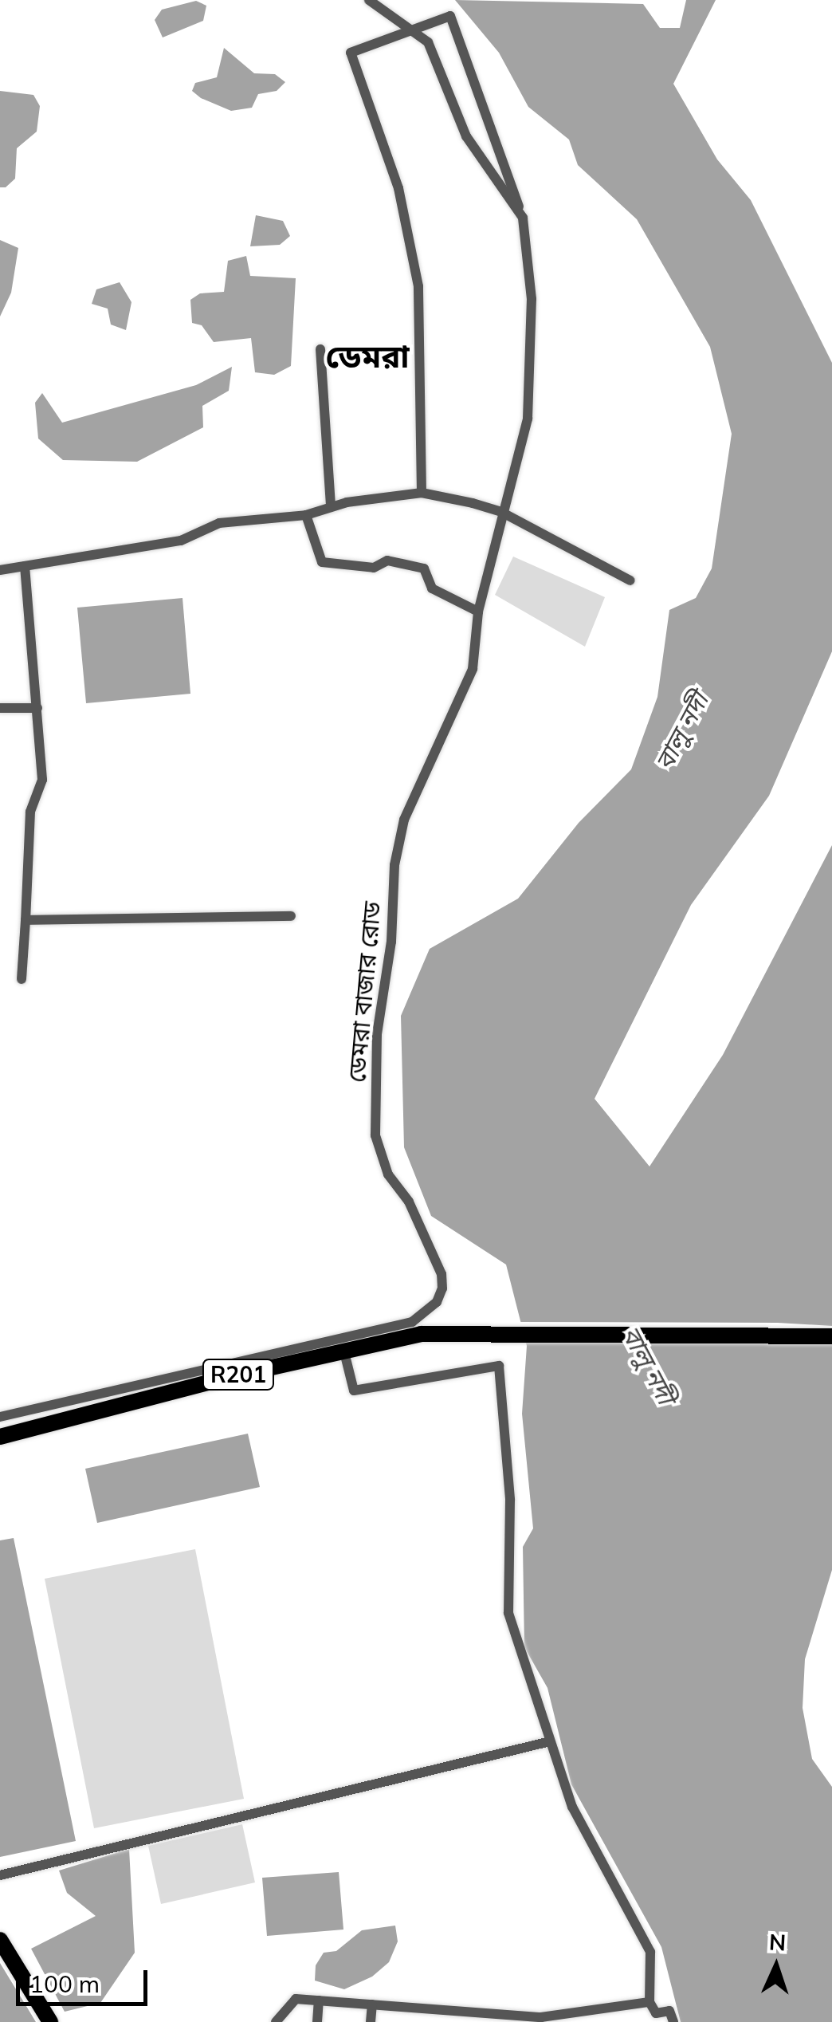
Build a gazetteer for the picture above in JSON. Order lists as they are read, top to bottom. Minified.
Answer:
{"streets":{"main road":["R201"],"street":["ডেমরা বাজার রোড"]},"districts":["ডেমরা"],"water":["বালু নদী"],"scale_bar":"100 m","north":"top"}
